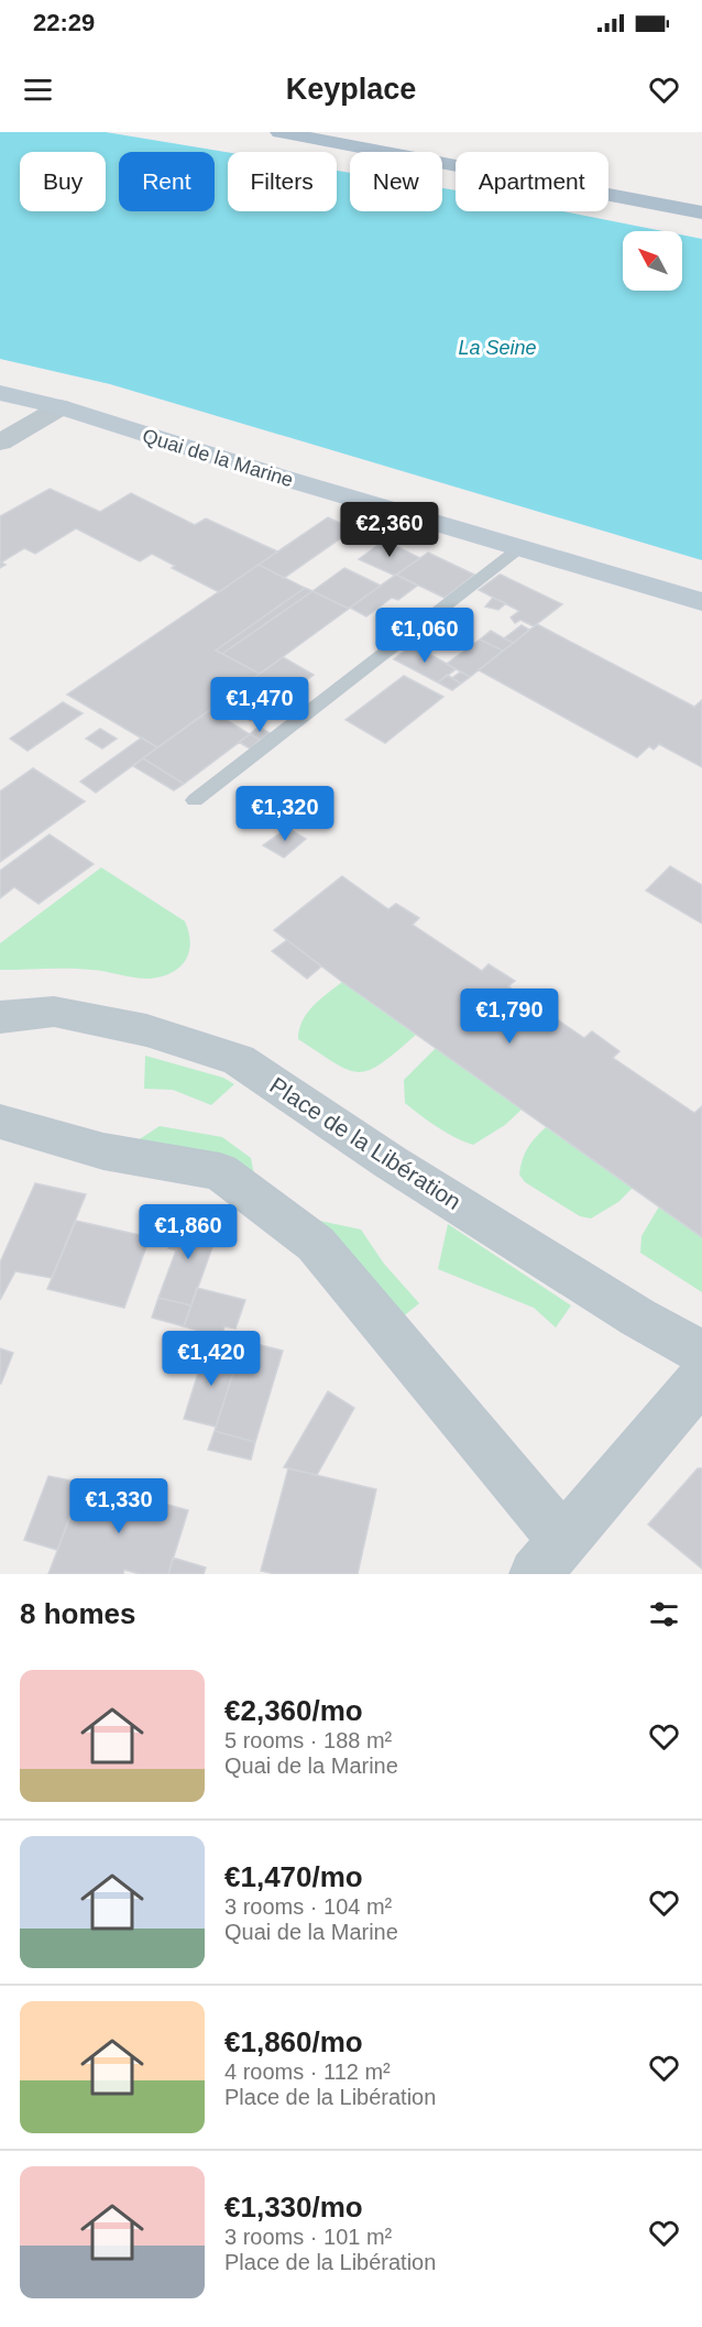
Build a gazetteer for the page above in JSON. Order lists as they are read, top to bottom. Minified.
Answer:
{"streets":{"street":["Quai de la Marine","Place de la Libération"]},"water":["La Seine"],"north":"top left","page":{"status":"22:29","header":"Keyplace","chip":["Buy","Rent","Filters","New","Apartment"],"price":["€2,360","€1,060","€1,470","€1,320","€1,790","€1,860","€1,420","€1,330"],"heading":"8 homes","list":[{"name":"€2,360/mo","note":"5 rooms · 188 m² · Quai de la Marine"},{"name":"€1,470/mo","note":"3 rooms · 104 m² · Quai de la Marine"},{"name":"€1,860/mo","note":"4 rooms · 112 m² · Place de la Libération"},{"name":"€1,330/mo","note":"3 rooms · 101 m² · Place de la Libération"}]}}
